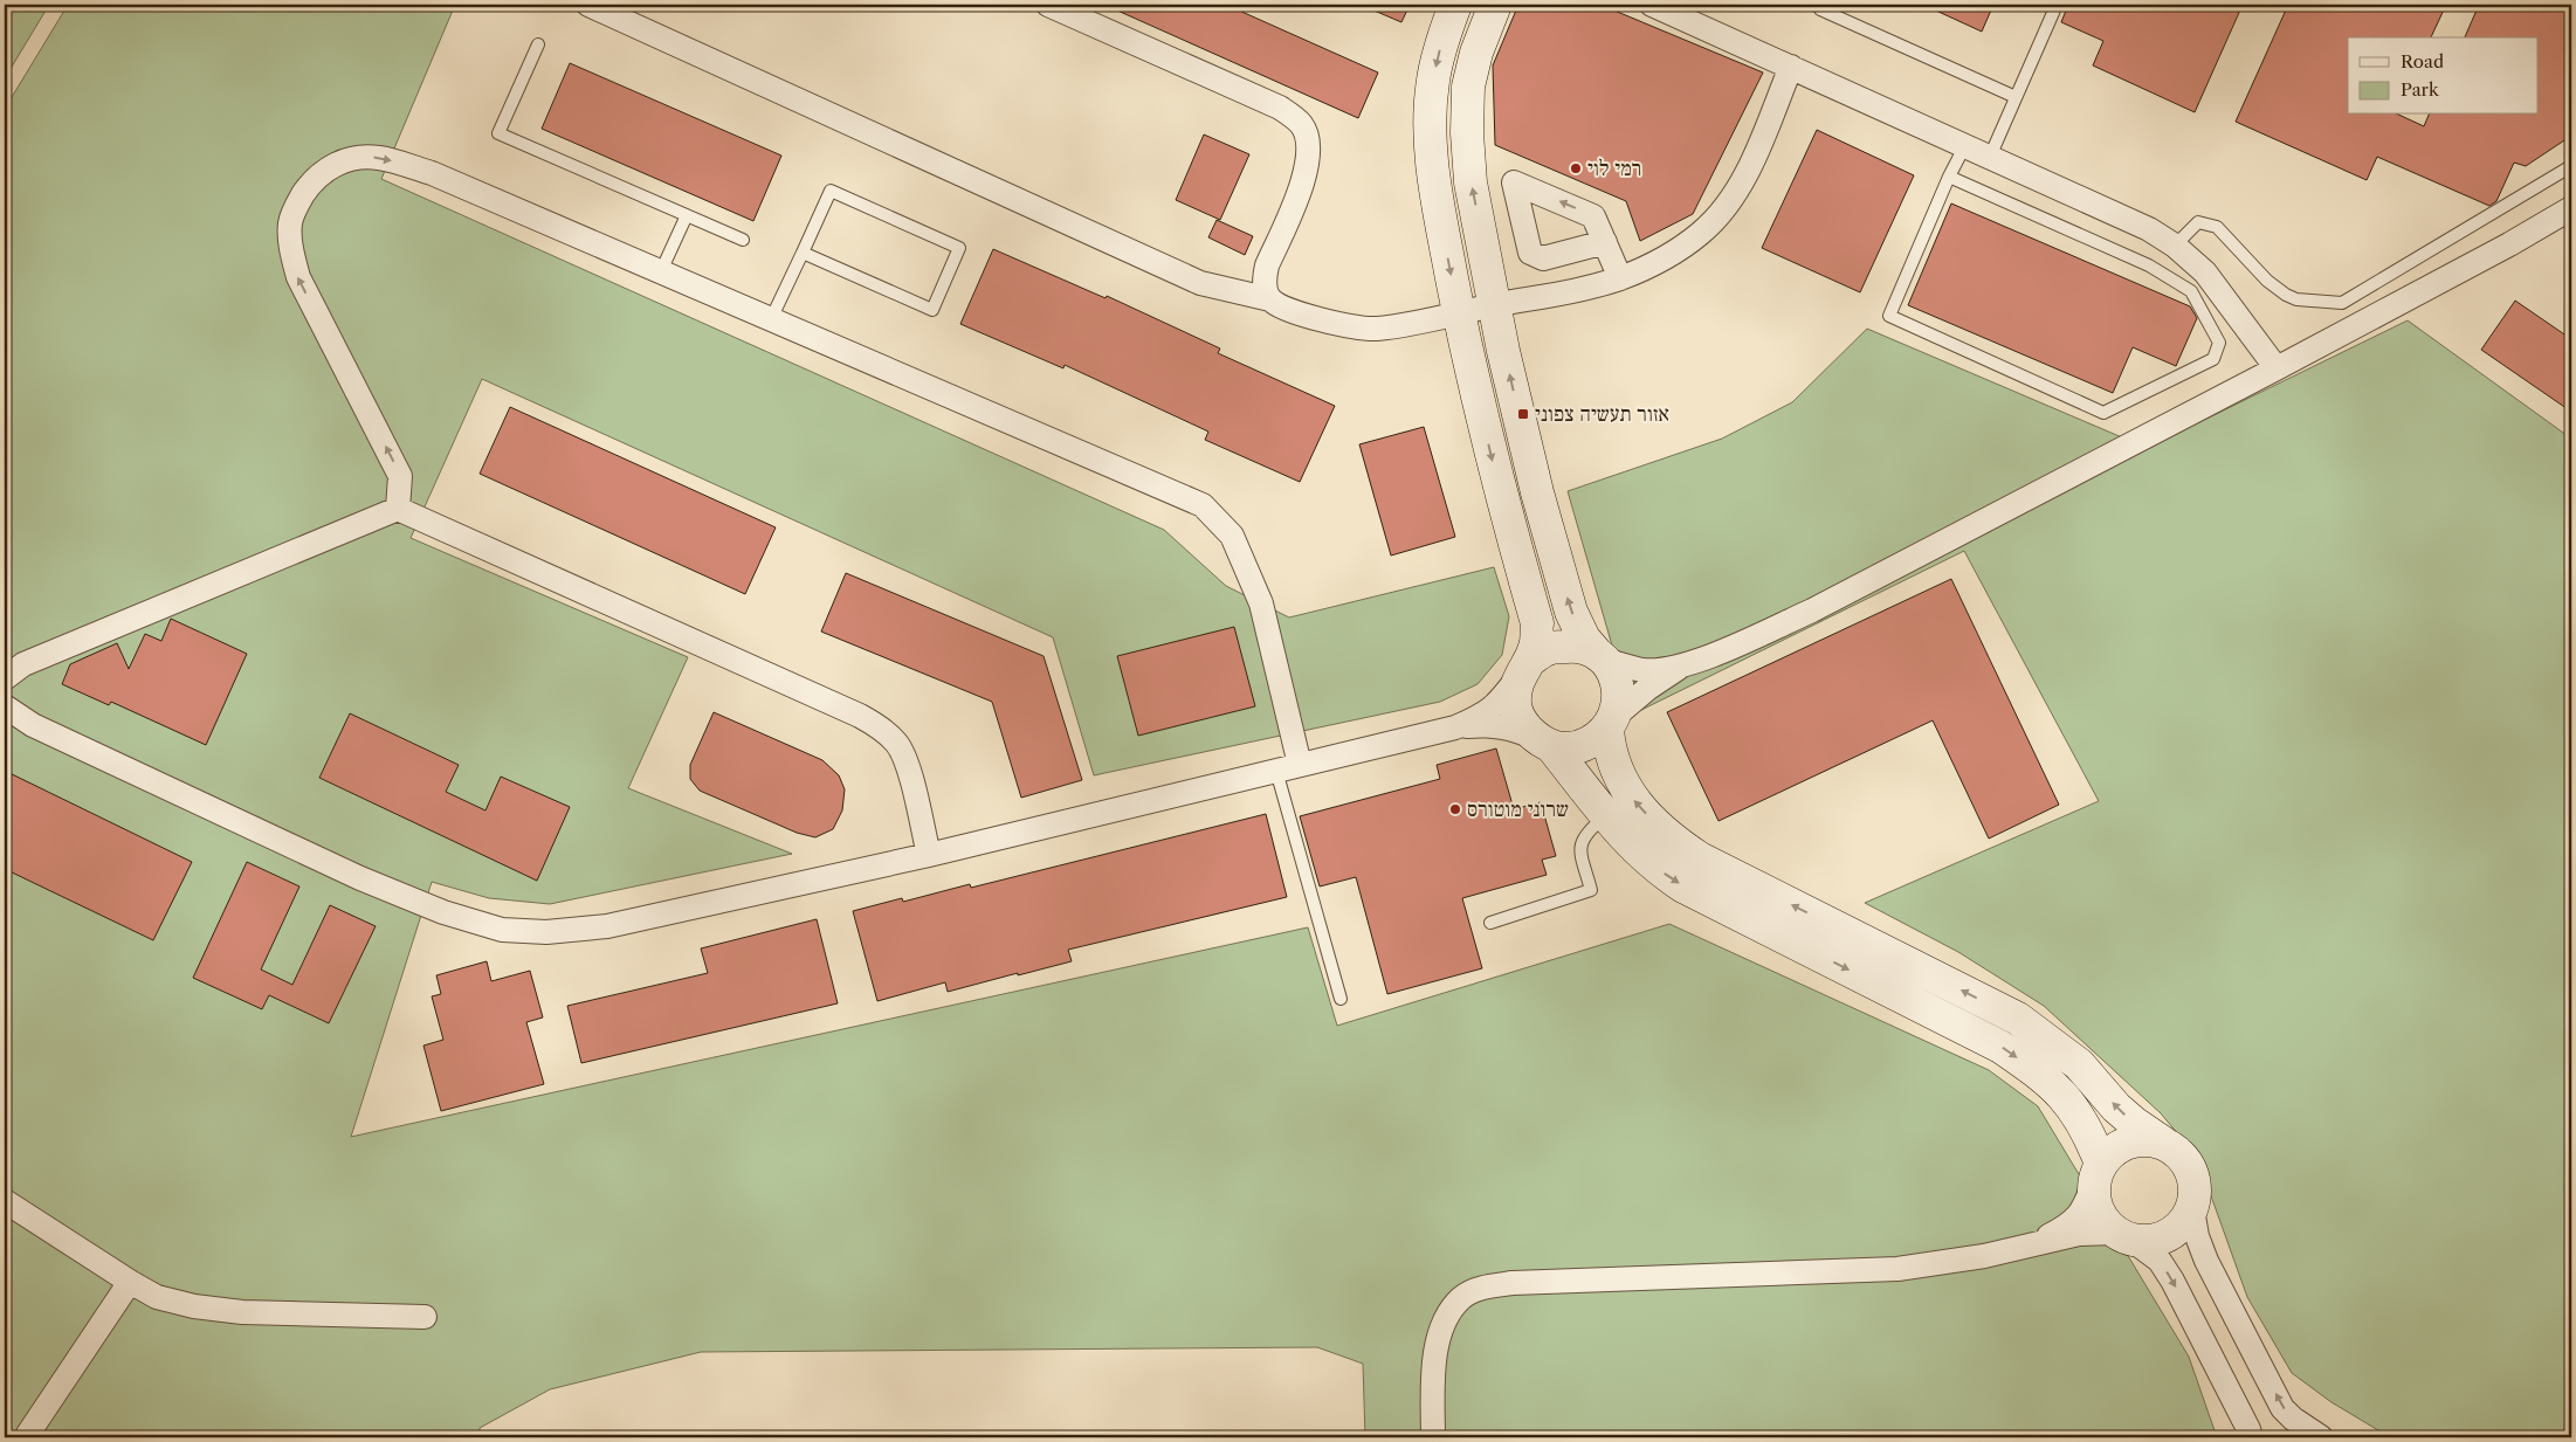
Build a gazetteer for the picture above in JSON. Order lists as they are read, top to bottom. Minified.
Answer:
{"places":{"other":["רמי לוי","שרוני מוטורס"],"transit":["אזור תעשיה צפוני"]},"legend":["Road","Park"]}
